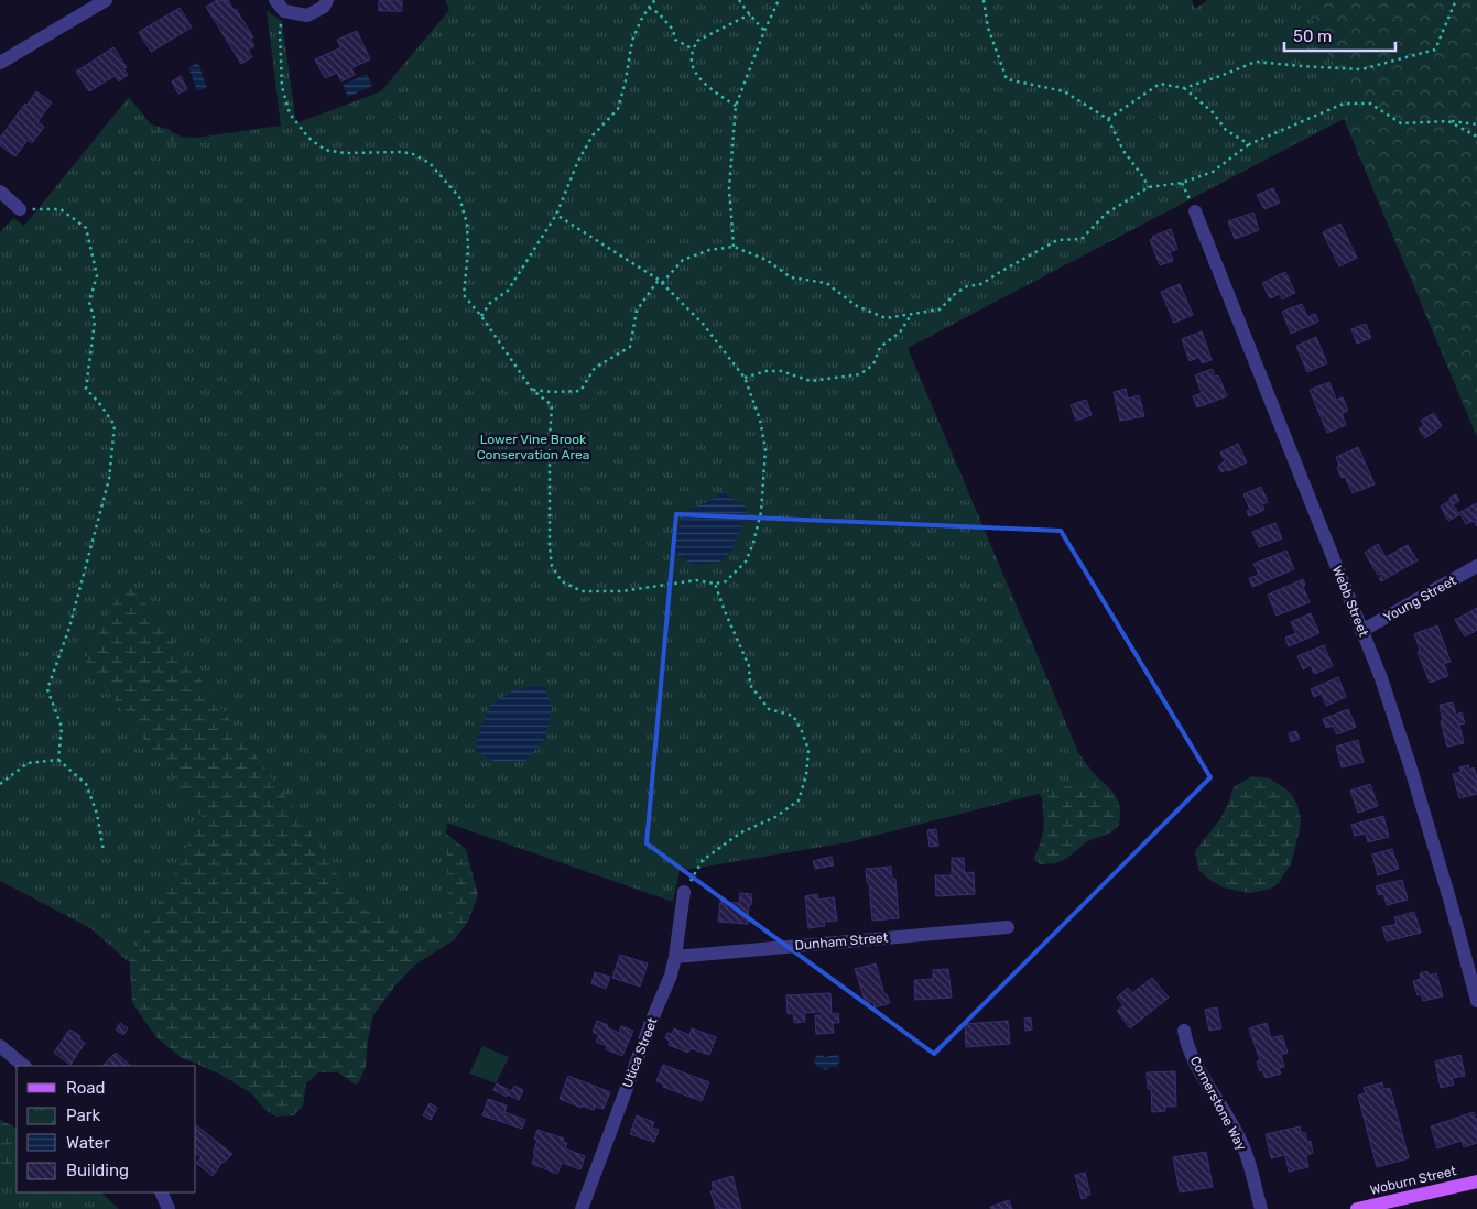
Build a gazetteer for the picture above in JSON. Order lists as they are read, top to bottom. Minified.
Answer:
{"streets":{"main road":["Woburn Street"],"street":["Young Street","Webb Street","Dunham Street","Utica Street","Cornerstone Way"]},"crossings":[["Young Street","Webb Street"],["Dunham Street","Utica Street"]],"parks":["Lower Vine Brook Conservation Area"],"legend":["Road","Park","Water","Building"],"scale_bar":"50 m"}
